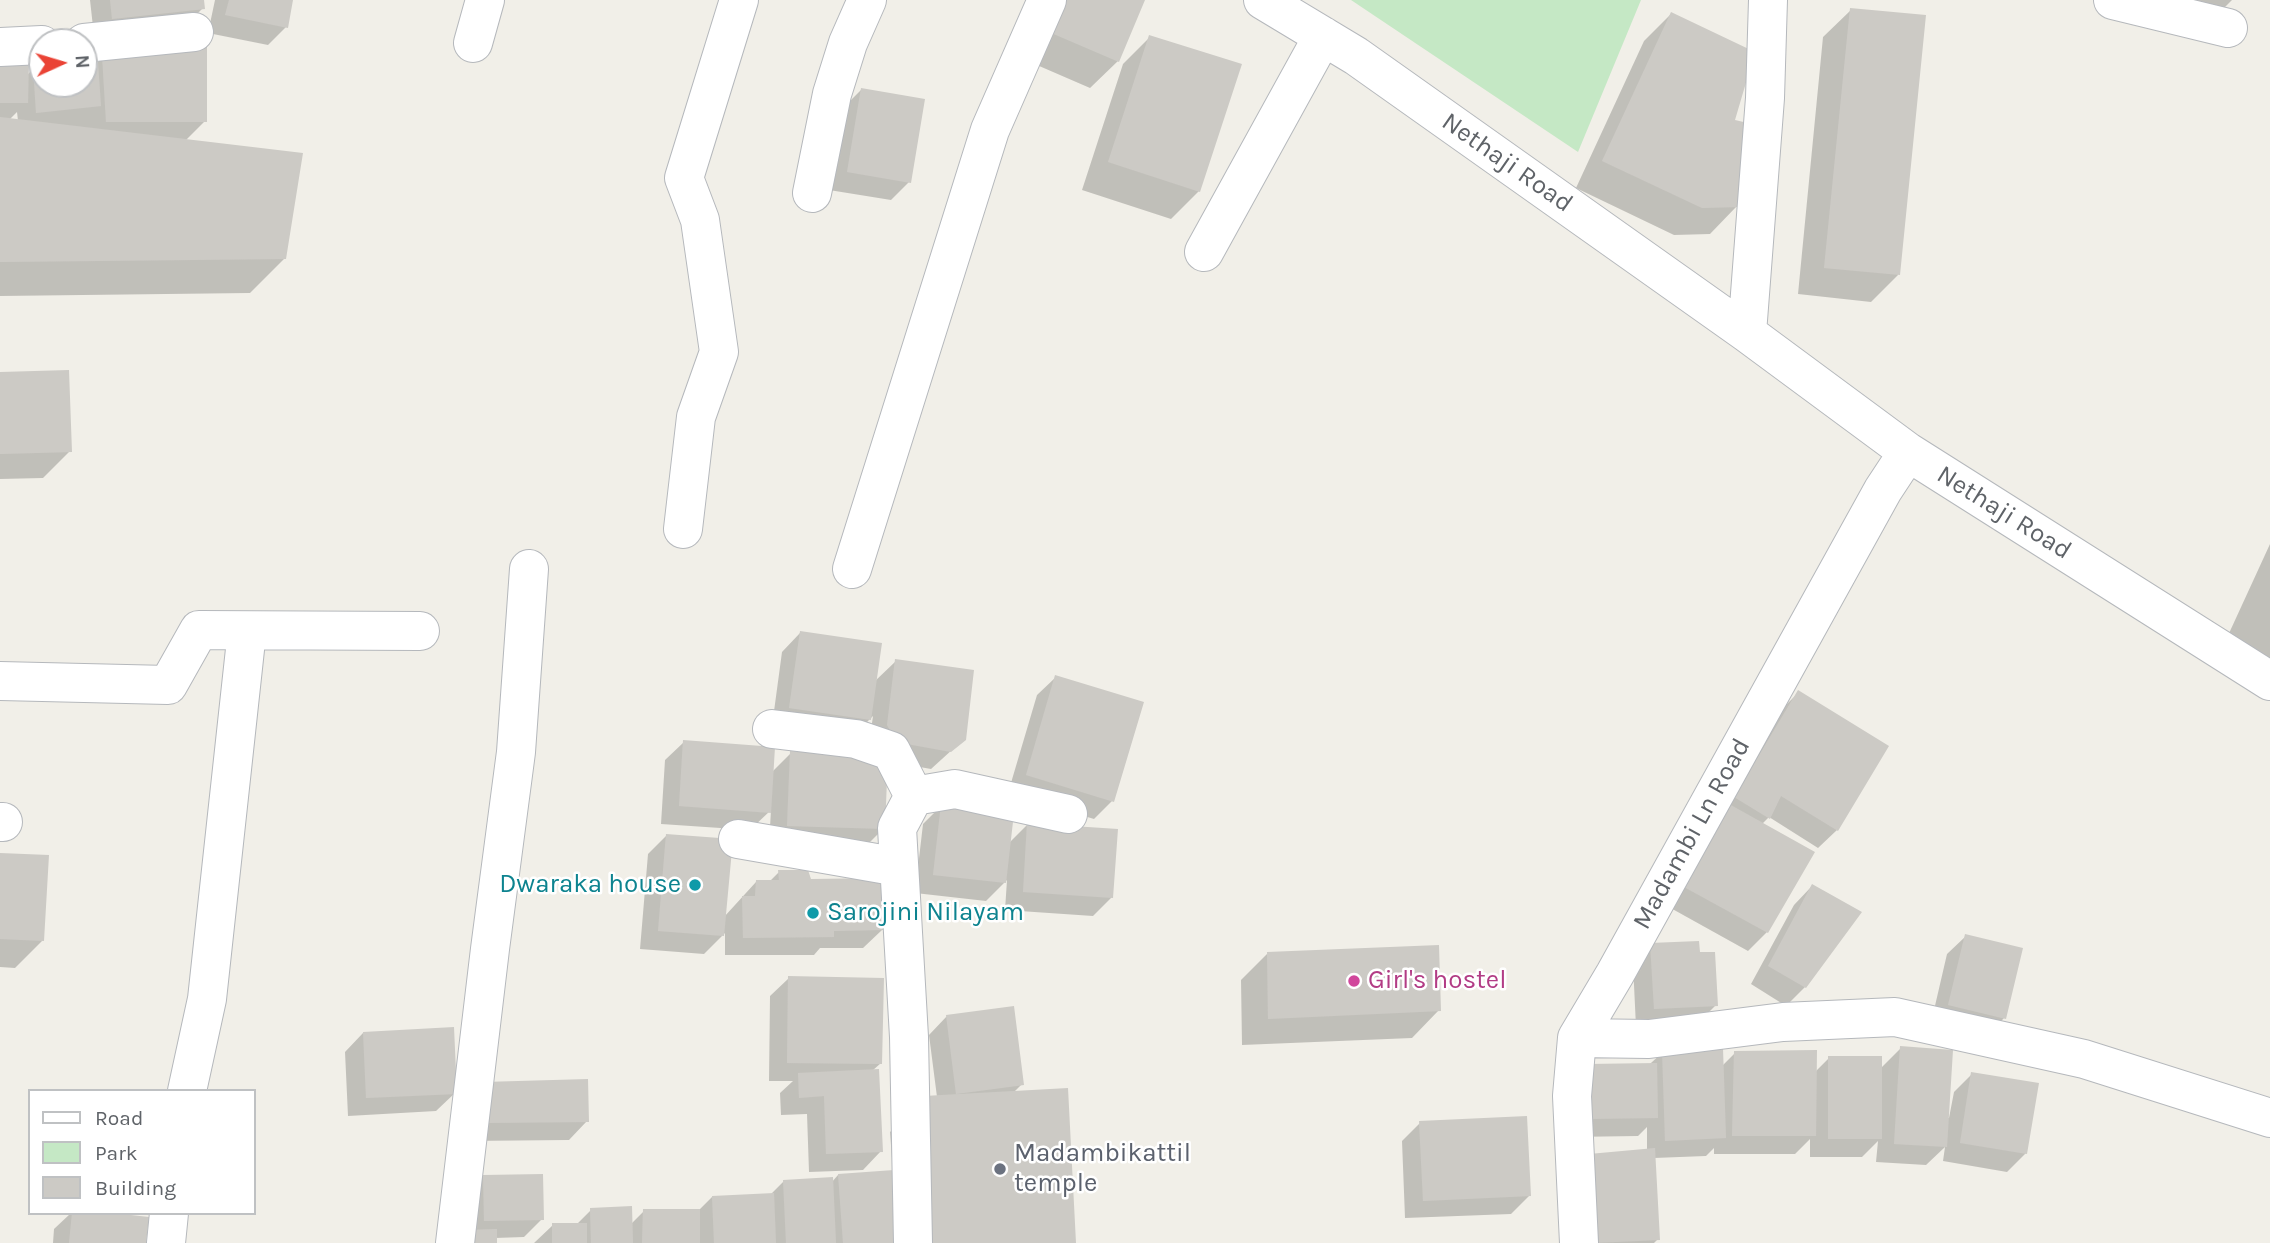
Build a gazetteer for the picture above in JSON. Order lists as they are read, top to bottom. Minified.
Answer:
{"streets":{"street":["Nethaji Road","Madambi Ln Road"]},"crossings":[["Nethaji Road","Madambi Ln Road"]],"places":["Dwaraka house","Sarojini Nilayam","Girl's hostel","Madambikattil temple"],"legend":["Road","Park","Building"],"north":"right"}
